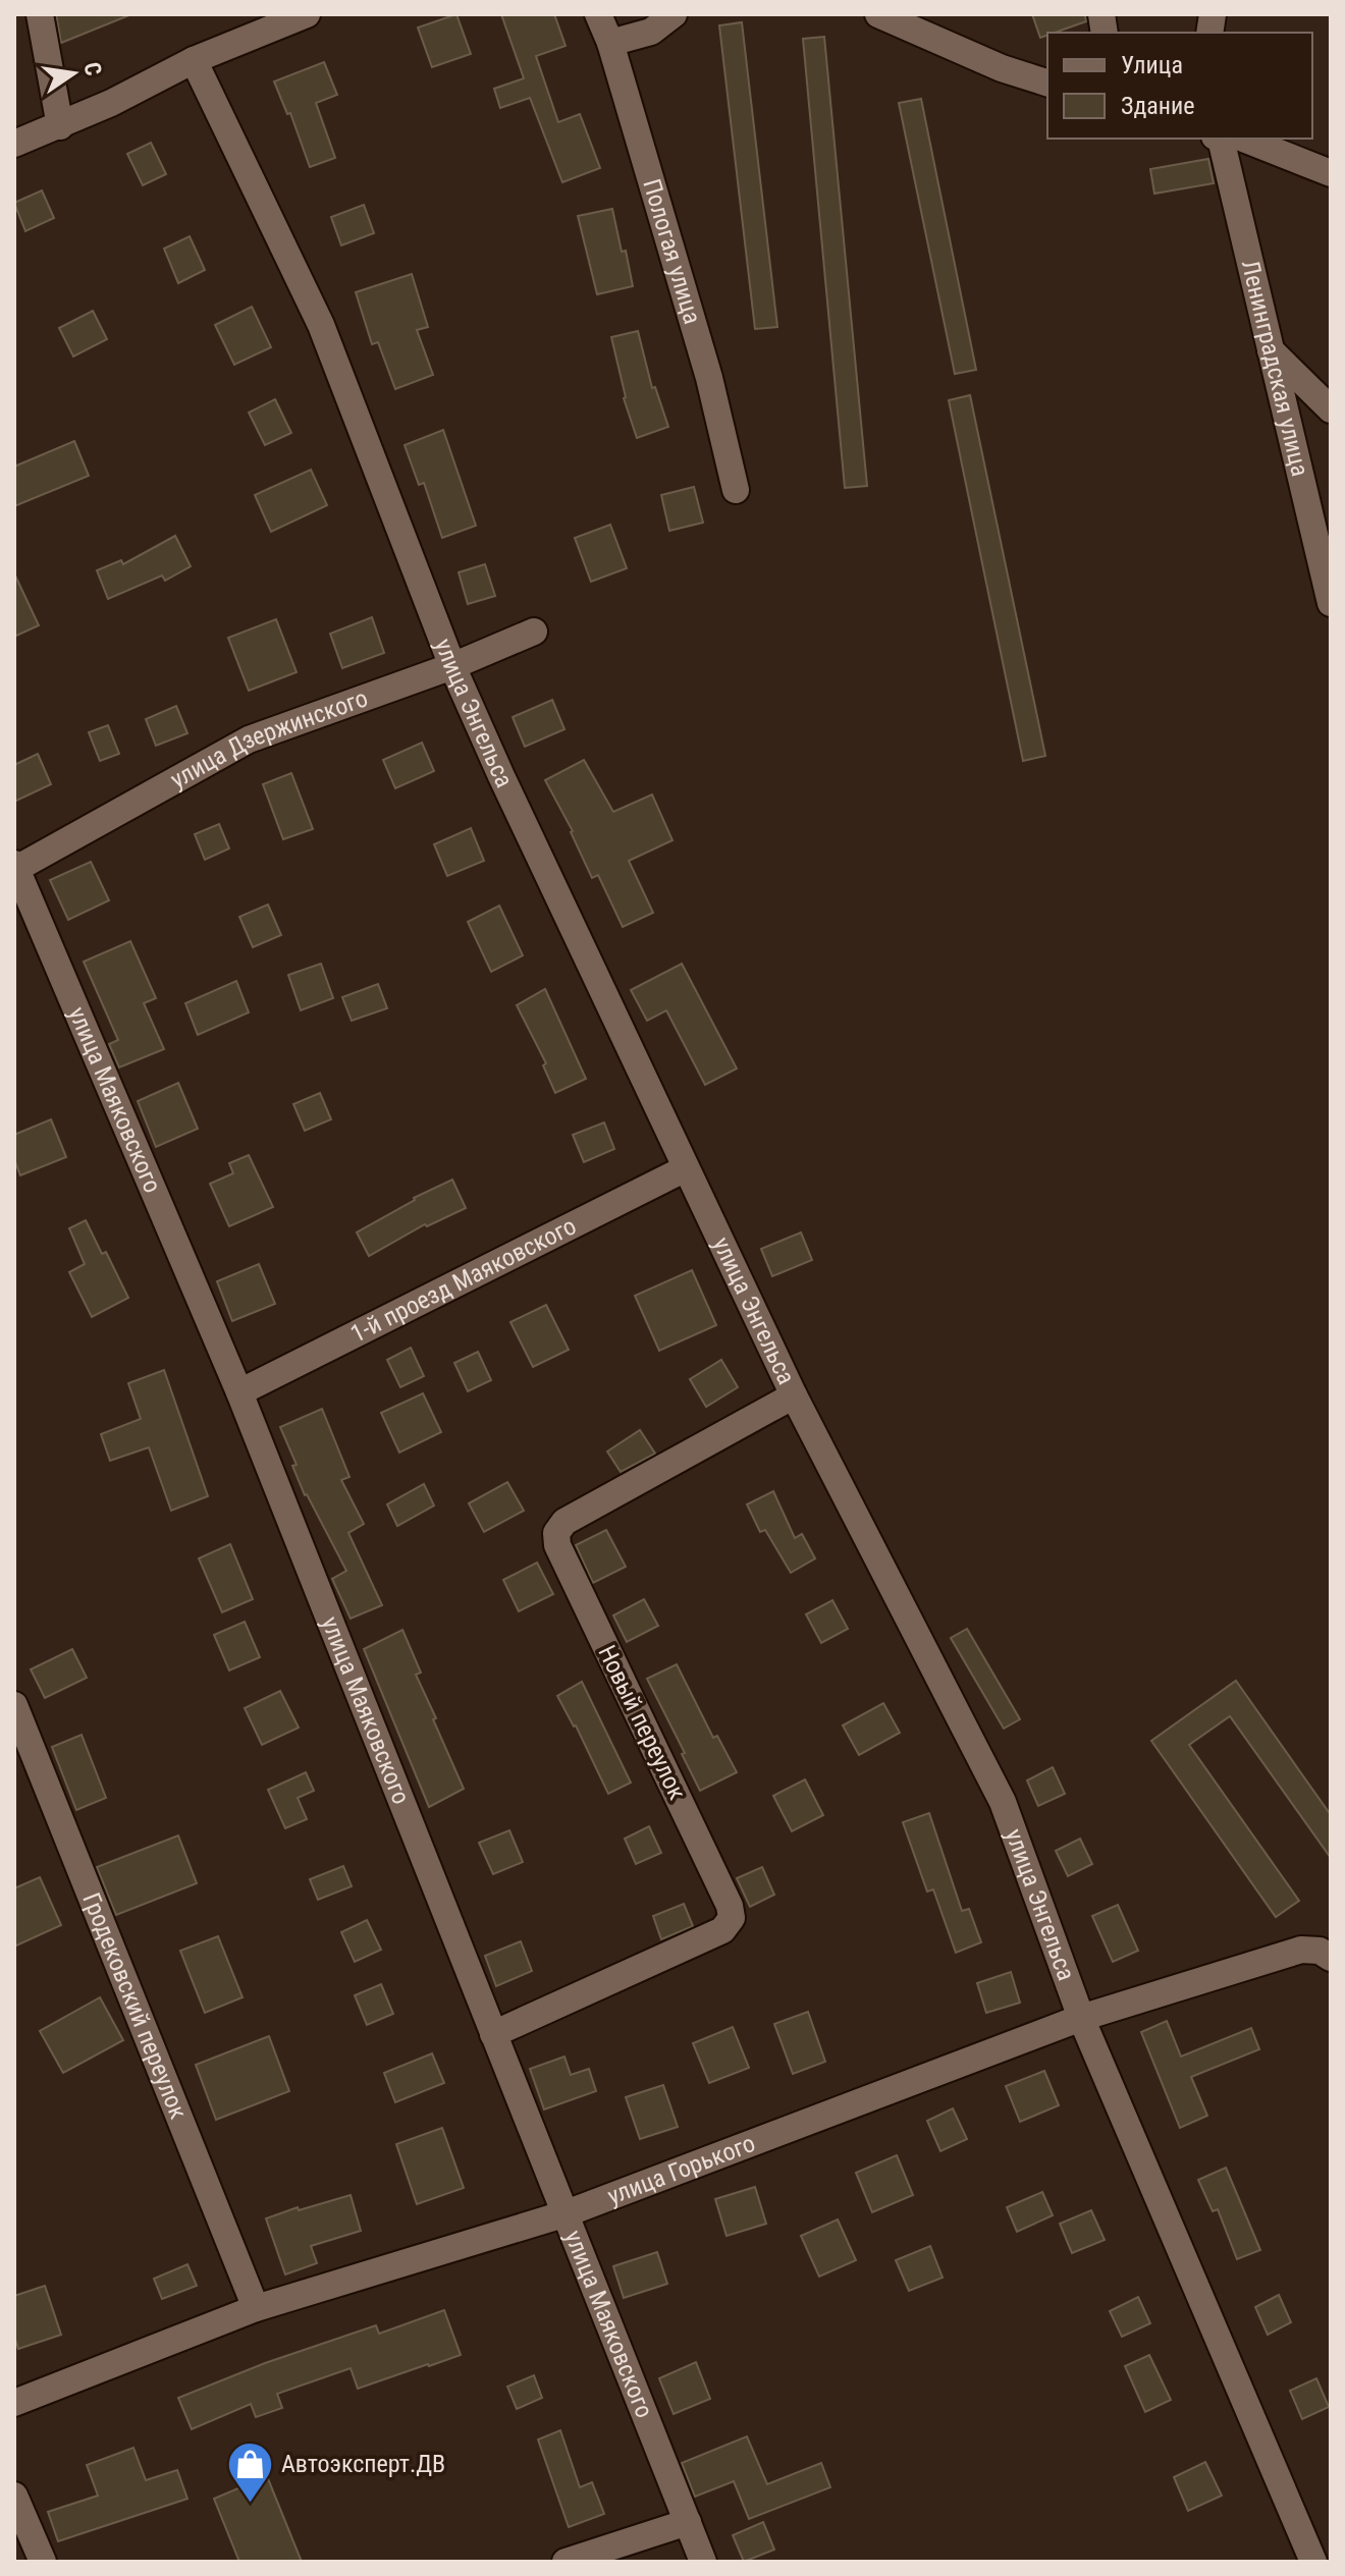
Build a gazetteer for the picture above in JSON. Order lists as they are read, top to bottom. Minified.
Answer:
{"streets":{"street":["Пологая улица","Ленинградская улица","улица Энгельса","улица Дзержинского","улица Маяковского","1-й проезд Маяковского","Новый переулок","Гродековский переулок","улица Горького"]},"crossings":[["улица Энгельса","улица Дзержинского"],["улица Энгельса","1-й проезд Маяковского"],["улица Энгельса","Новый переулок"],["улица Энгельса","улица Горького"],["улица Дзержинского","улица Маяковского"],["улица Маяковского","1-й проезд Маяковского"],["улица Маяковского","Новый переулок"],["улица Маяковского","улица Горького"],["Гродековский переулок","улица Горького"]],"places":{"shop":["Автоэксперт.ДВ"]},"legend":["Улица","Здание"],"north":"right"}
